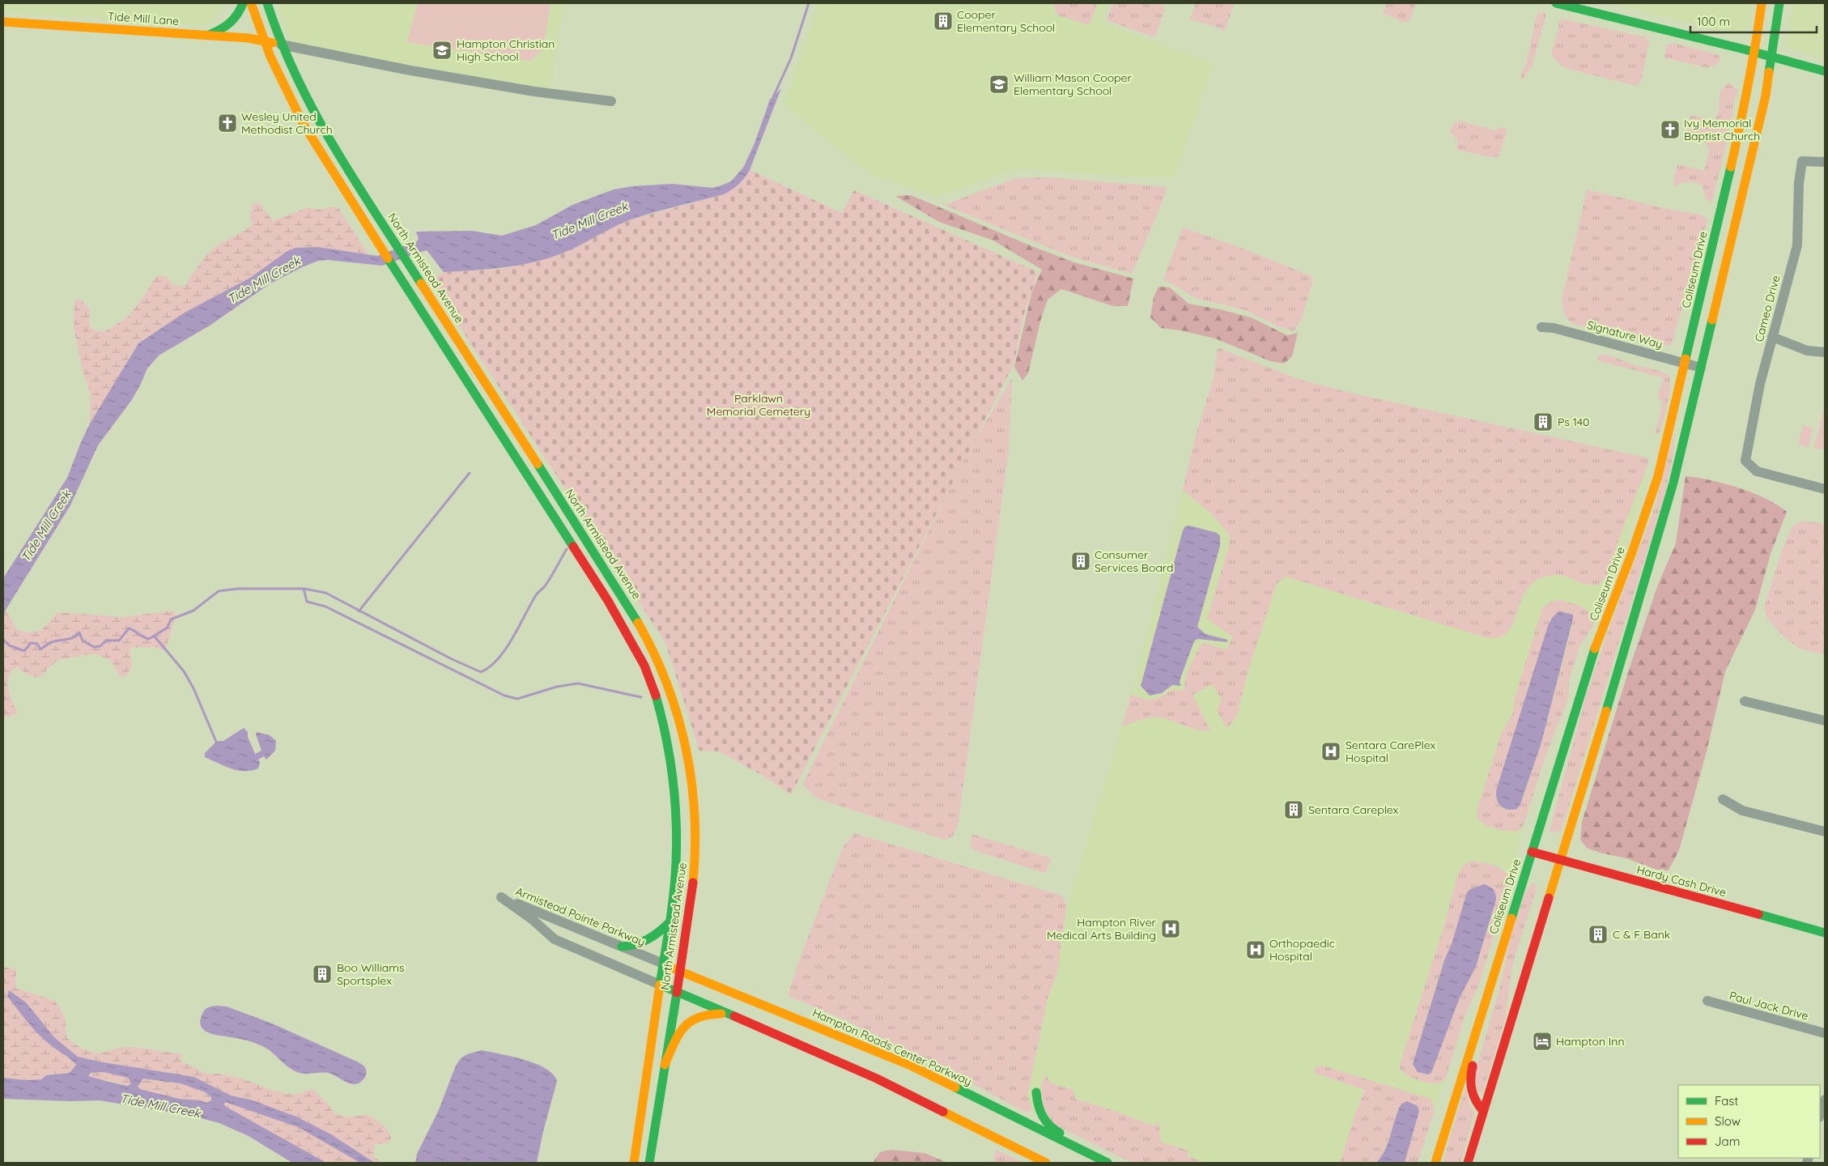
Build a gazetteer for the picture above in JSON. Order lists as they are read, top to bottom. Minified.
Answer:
{"streets":{"main road":["Tide Mill Lane","North Armistead Avenue","Coliseum Drive","Hardy Cash Drive","Hampton Roads Center Parkway"],"street":["Cameo Drive","Signature Way","Armistead Pointe Parkway","Paul Jack Drive"]},"crossings":[["Tide Mill Lane","North Armistead Avenue"],["North Armistead Avenue","Armistead Pointe Parkway"],["North Armistead Avenue","Hampton Roads Center Parkway"],["Coliseum Drive","Signature Way"],["Coliseum Drive","Hardy Cash Drive"],["Armistead Pointe Parkway","Hampton Roads Center Parkway"]],"water":["Tide Mill Creek"],"parks":["Parklawn Memorial Cemetery"],"places":{"building":["Cooper Elementary School","Ps 140","Consumer Services Board","Sentara Careplex","C & F Bank","Boo Williams Sportsplex"],"school or university":["Hampton Christian High School","William Mason Cooper Elementary School"],"church":["Wesley United Methodist Church","Ivy Memorial Baptist Church"],"hospital":["Sentara CarePlex Hospital","Hampton River Medical Arts Building","Orthopaedic Hospital"],"hotel":["Hampton Inn"]},"legend":["Fast","Slow","Jam"],"scale_bar":"100 m"}
